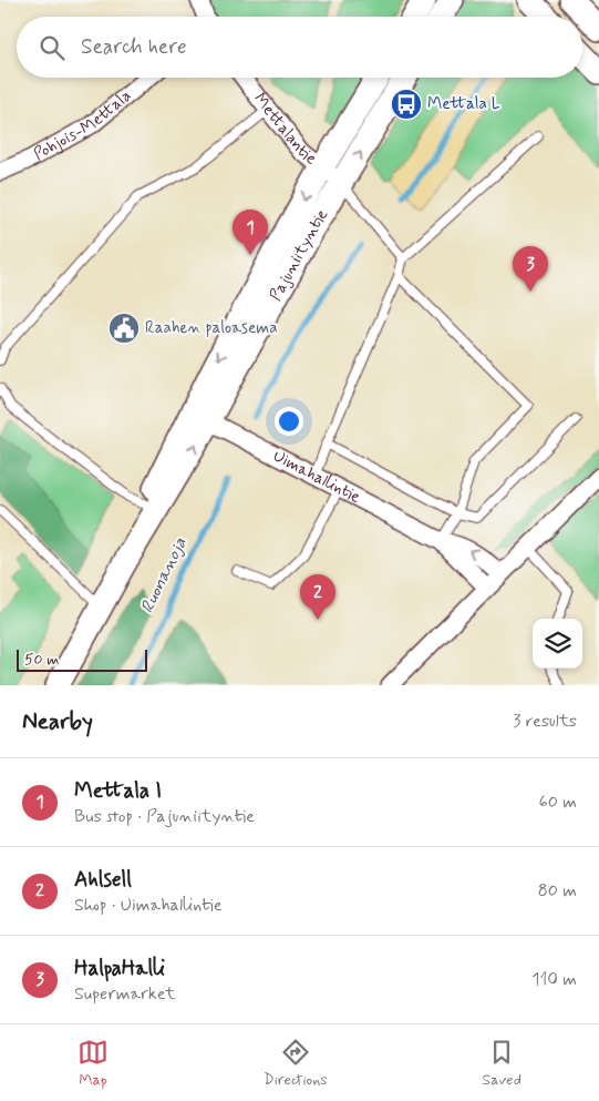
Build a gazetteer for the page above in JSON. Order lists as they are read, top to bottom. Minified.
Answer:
{"streets":{"street":["Pohjois-Mettala","Mettalantie","Pajuniityntie","Uimahallintie"]},"crossings":[["Mettalantie","Pajuniityntie"],["Pajuniityntie","Uimahallintie"]],"water":["Ruonanoja"],"places":{"bus stop":["Mettala L"],"public building":["Raahen paloasema"]},"scale_bar":"50 m","page":{"search":"Search here","pins":["1","3","2"],"scale":"50 m","heading":["Nearby","3 results"],"list":[{"mark":"1","name":"Mettala I","note":"Bus stop · Pajuniityntie","value":"60 m"},{"mark":"2","name":"Ahlsell","note":"Shop · Uimahallintie","value":"80 m"},{"mark":"3","name":"HalpaHalli","note":"Supermarket","value":"110 m"}],"nav":["Map","Directions","Saved"]}}
